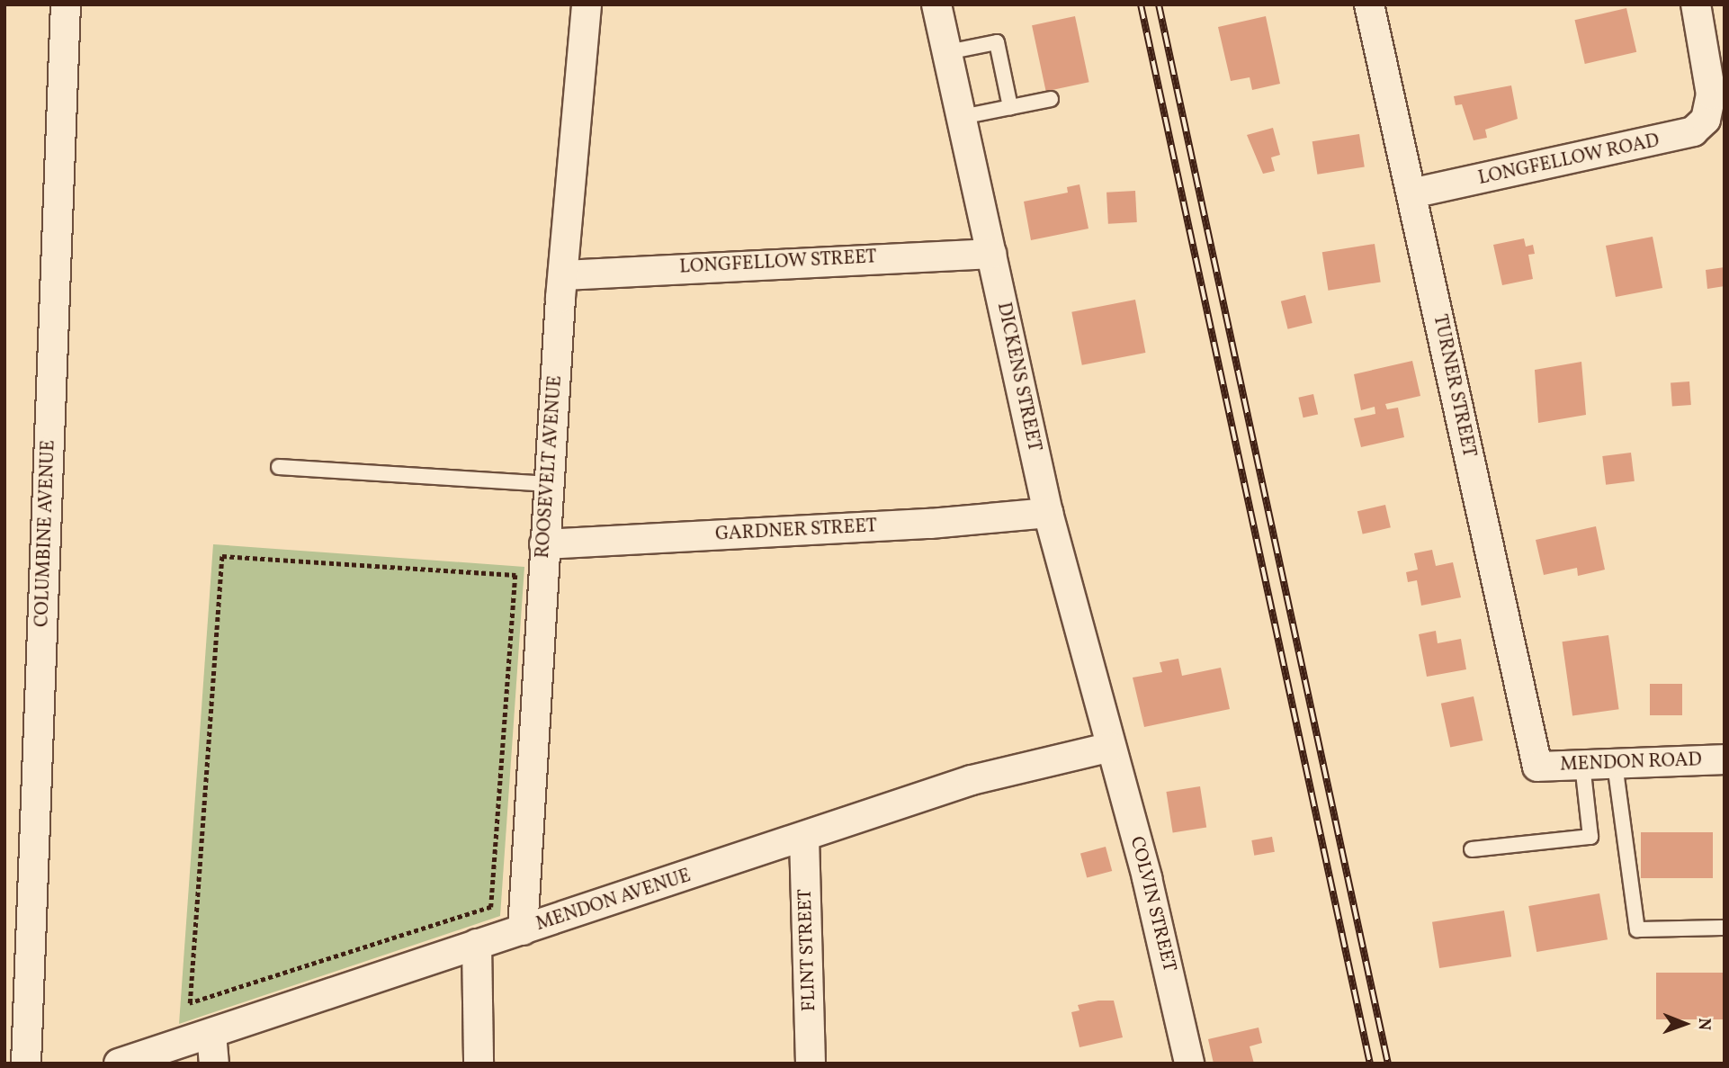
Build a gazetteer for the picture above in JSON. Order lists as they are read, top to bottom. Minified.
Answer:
{"streets":{"street":["LONGFELLOW ROAD","LONGFELLOW STREET","DICKENS STREET","TURNER STREET","ROOSEVELT AVENUE","GARDNER STREET","COLUMBINE AVENUE","MENDON ROAD","MENDON AVENUE","COLVIN STREET","FLINT STREET"]},"crossings":[["LONGFELLOW ROAD","TURNER STREET"],["LONGFELLOW STREET","DICKENS STREET"],["LONGFELLOW STREET","ROOSEVELT AVENUE"],["DICKENS STREET","GARDNER STREET"],["DICKENS STREET","MENDON AVENUE"],["DICKENS STREET","COLVIN STREET"],["TURNER STREET","MENDON ROAD"],["ROOSEVELT AVENUE","GARDNER STREET"],["ROOSEVELT AVENUE","MENDON AVENUE"],["MENDON AVENUE","COLVIN STREET"],["MENDON AVENUE","FLINT STREET"]],"north":"right"}
